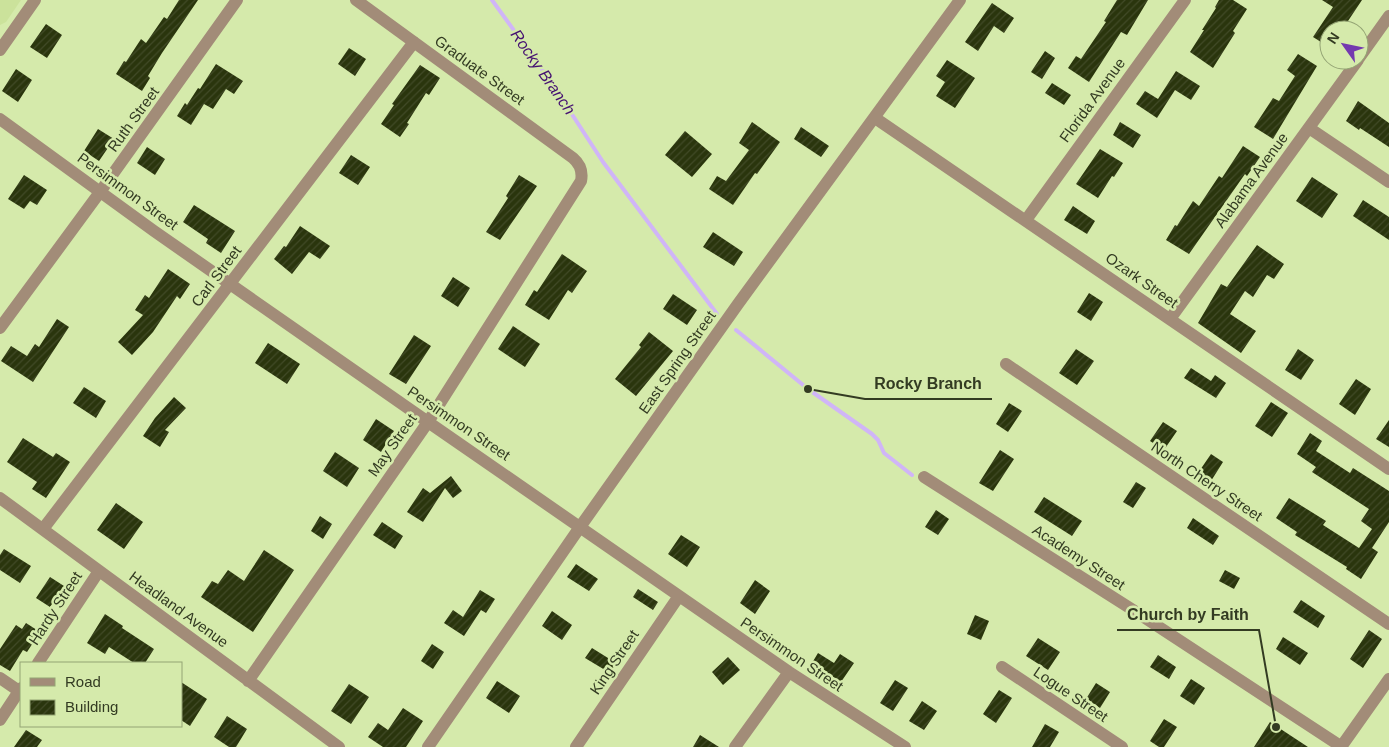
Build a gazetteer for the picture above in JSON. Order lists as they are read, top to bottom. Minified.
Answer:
{"streets":{"street":["Graduate Street","Florida Avenue","Ruth Street","Alabama Avenue","Persimmon Street","Carl Street","Ozark Street","East Spring Street","May Street","North Cherry Street","Academy Street","Hardy Street","Headland Avenue","King Street","Logue Street"]},"crossings":[["Graduate Street","Carl Street"],["Graduate Street","May Street"],["Florida Avenue","Ozark Street"],["Ruth Street","Persimmon Street"],["Alabama Avenue","Ozark Street"],["Persimmon Street","Carl Street"],["Persimmon Street","East Spring Street"],["Persimmon Street","May Street"],["Persimmon Street","King Street"],["Carl Street","Headland Avenue"],["Ozark Street","East Spring Street"],["May Street","Headland Avenue"],["Hardy Street","Headland Avenue"]],"water":["Rocky Branch"],"places":["Rocky Branch","Church by Faith"],"legend":["Road","Building"],"north":"top left"}
